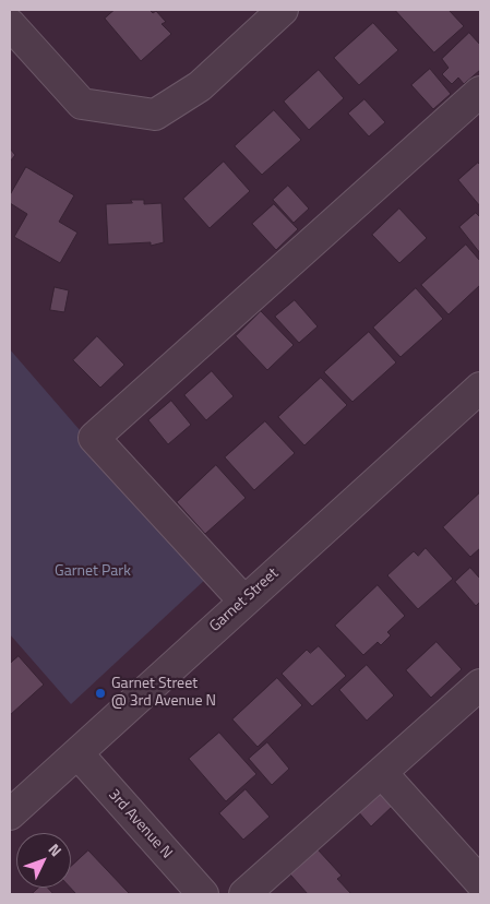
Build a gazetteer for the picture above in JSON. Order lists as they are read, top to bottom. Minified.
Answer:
{"streets":{"street":["Garnet Street","3rd Avenue N"]},"crossings":[["Garnet Street","3rd Avenue N"]],"parks":["Garnet Park"],"places":["Garnet Street @ 3rd Avenue N"],"north":"top right"}
